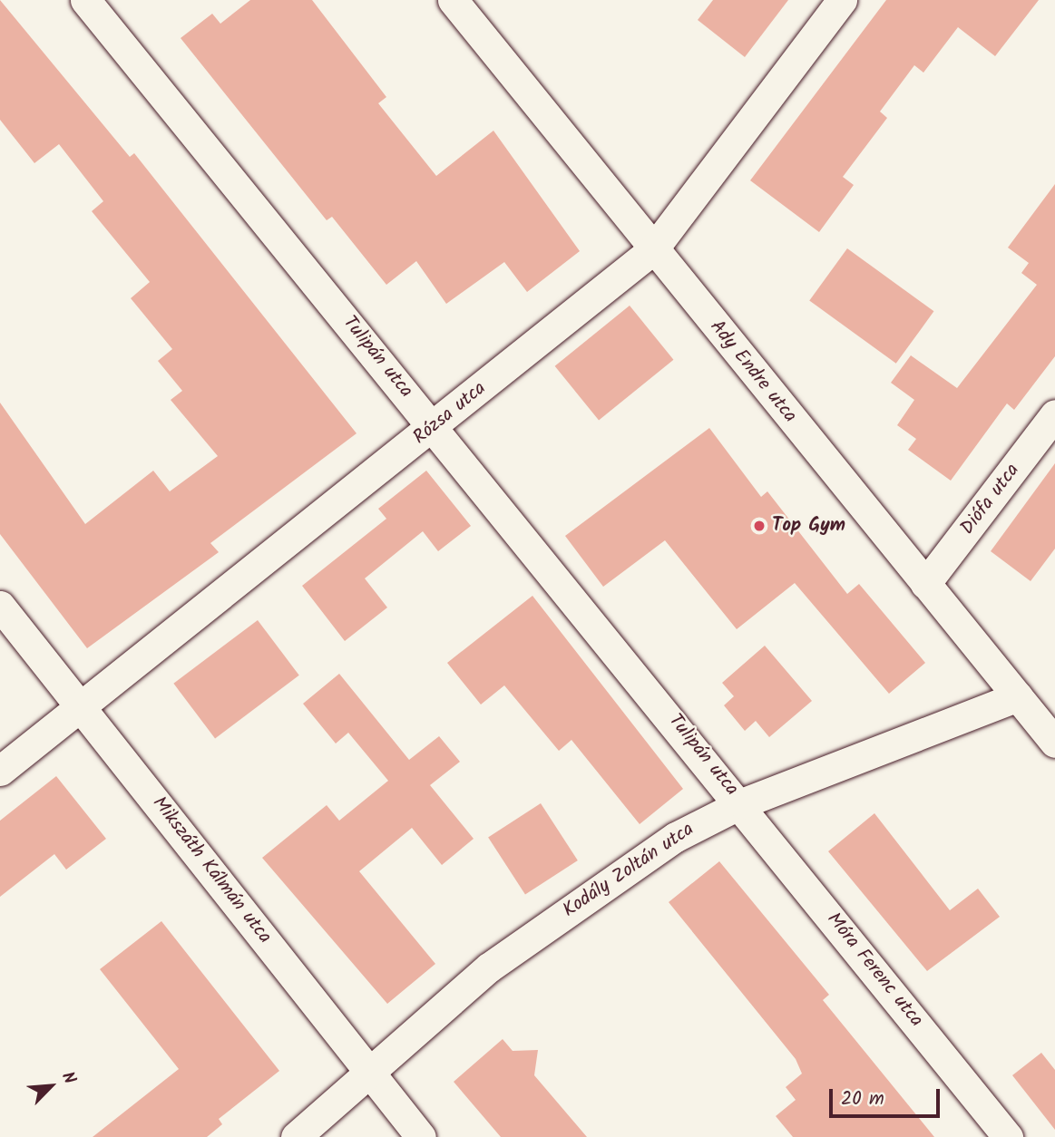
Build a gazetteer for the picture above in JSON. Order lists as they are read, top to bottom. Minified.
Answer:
{"streets":{"street":["Tulipán utca","Ady Endre utca","Rózsa utca","Diófa utca","Mikszáth Kálmán utca","Kodály Zoltán utca","Móra Ferenc utca"]},"crossings":[["Tulipán utca","Rózsa utca"],["Tulipán utca","Kodály Zoltán utca"],["Tulipán utca","Móra Ferenc utca"],["Ady Endre utca","Rózsa utca"],["Ady Endre utca","Diófa utca"],["Ady Endre utca","Kodály Zoltán utca"],["Rózsa utca","Mikszáth Kálmán utca"],["Mikszáth Kálmán utca","Kodály Zoltán utca"],["Kodály Zoltán utca","Móra Ferenc utca"]],"places":["Top Gym"],"scale_bar":"20 m","north":"top right"}
